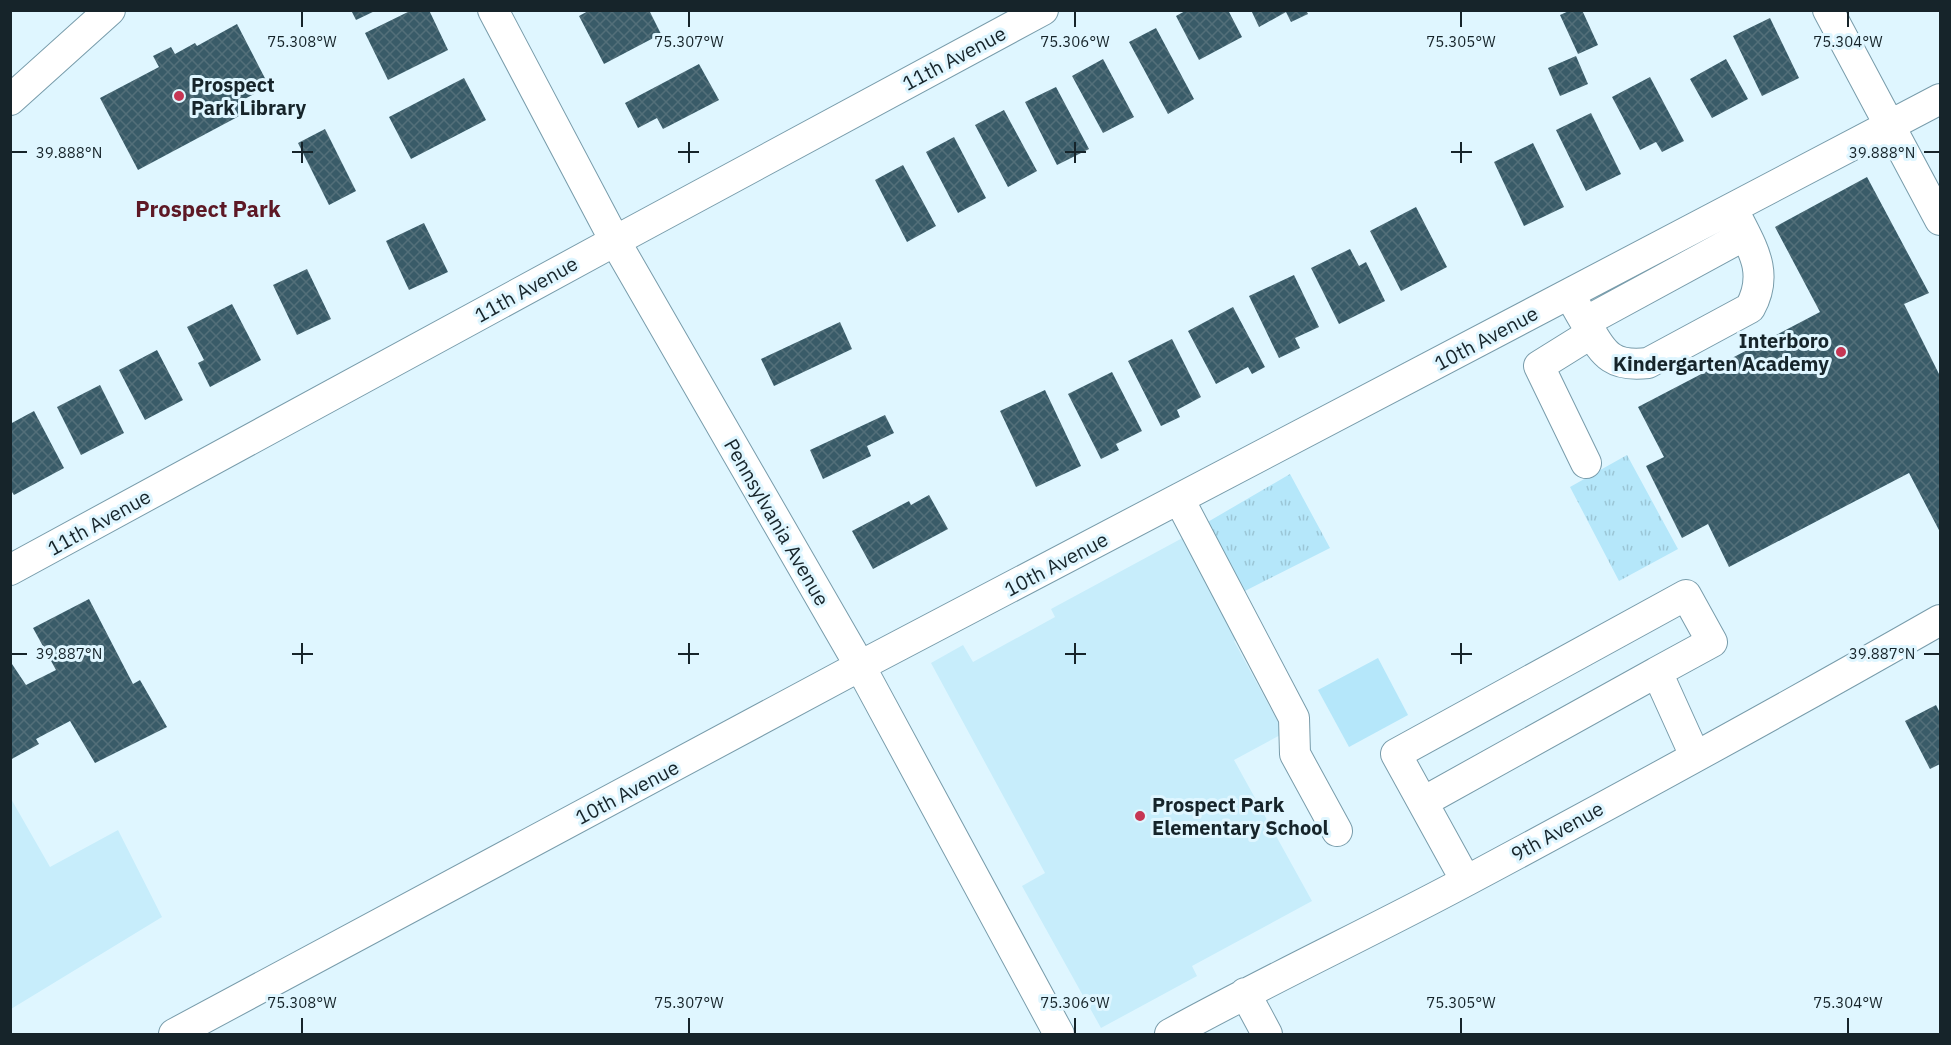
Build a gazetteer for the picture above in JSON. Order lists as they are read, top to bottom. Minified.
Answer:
{"streets":{"street":["11th Avenue","10th Avenue","Pennsylvania Avenue","9th Avenue"]},"crossings":[["11th Avenue","Pennsylvania Avenue"],["10th Avenue","Pennsylvania Avenue"]],"districts":["Prospect Park"],"places":["Prospect Park Library","Interboro Kindergarten Academy","Prospect Park Elementary School"],"coordinates":["75.308°W","75.307°W","75.306°W","75.305°W","75.304°W","39.888°N","39.887°N"]}
